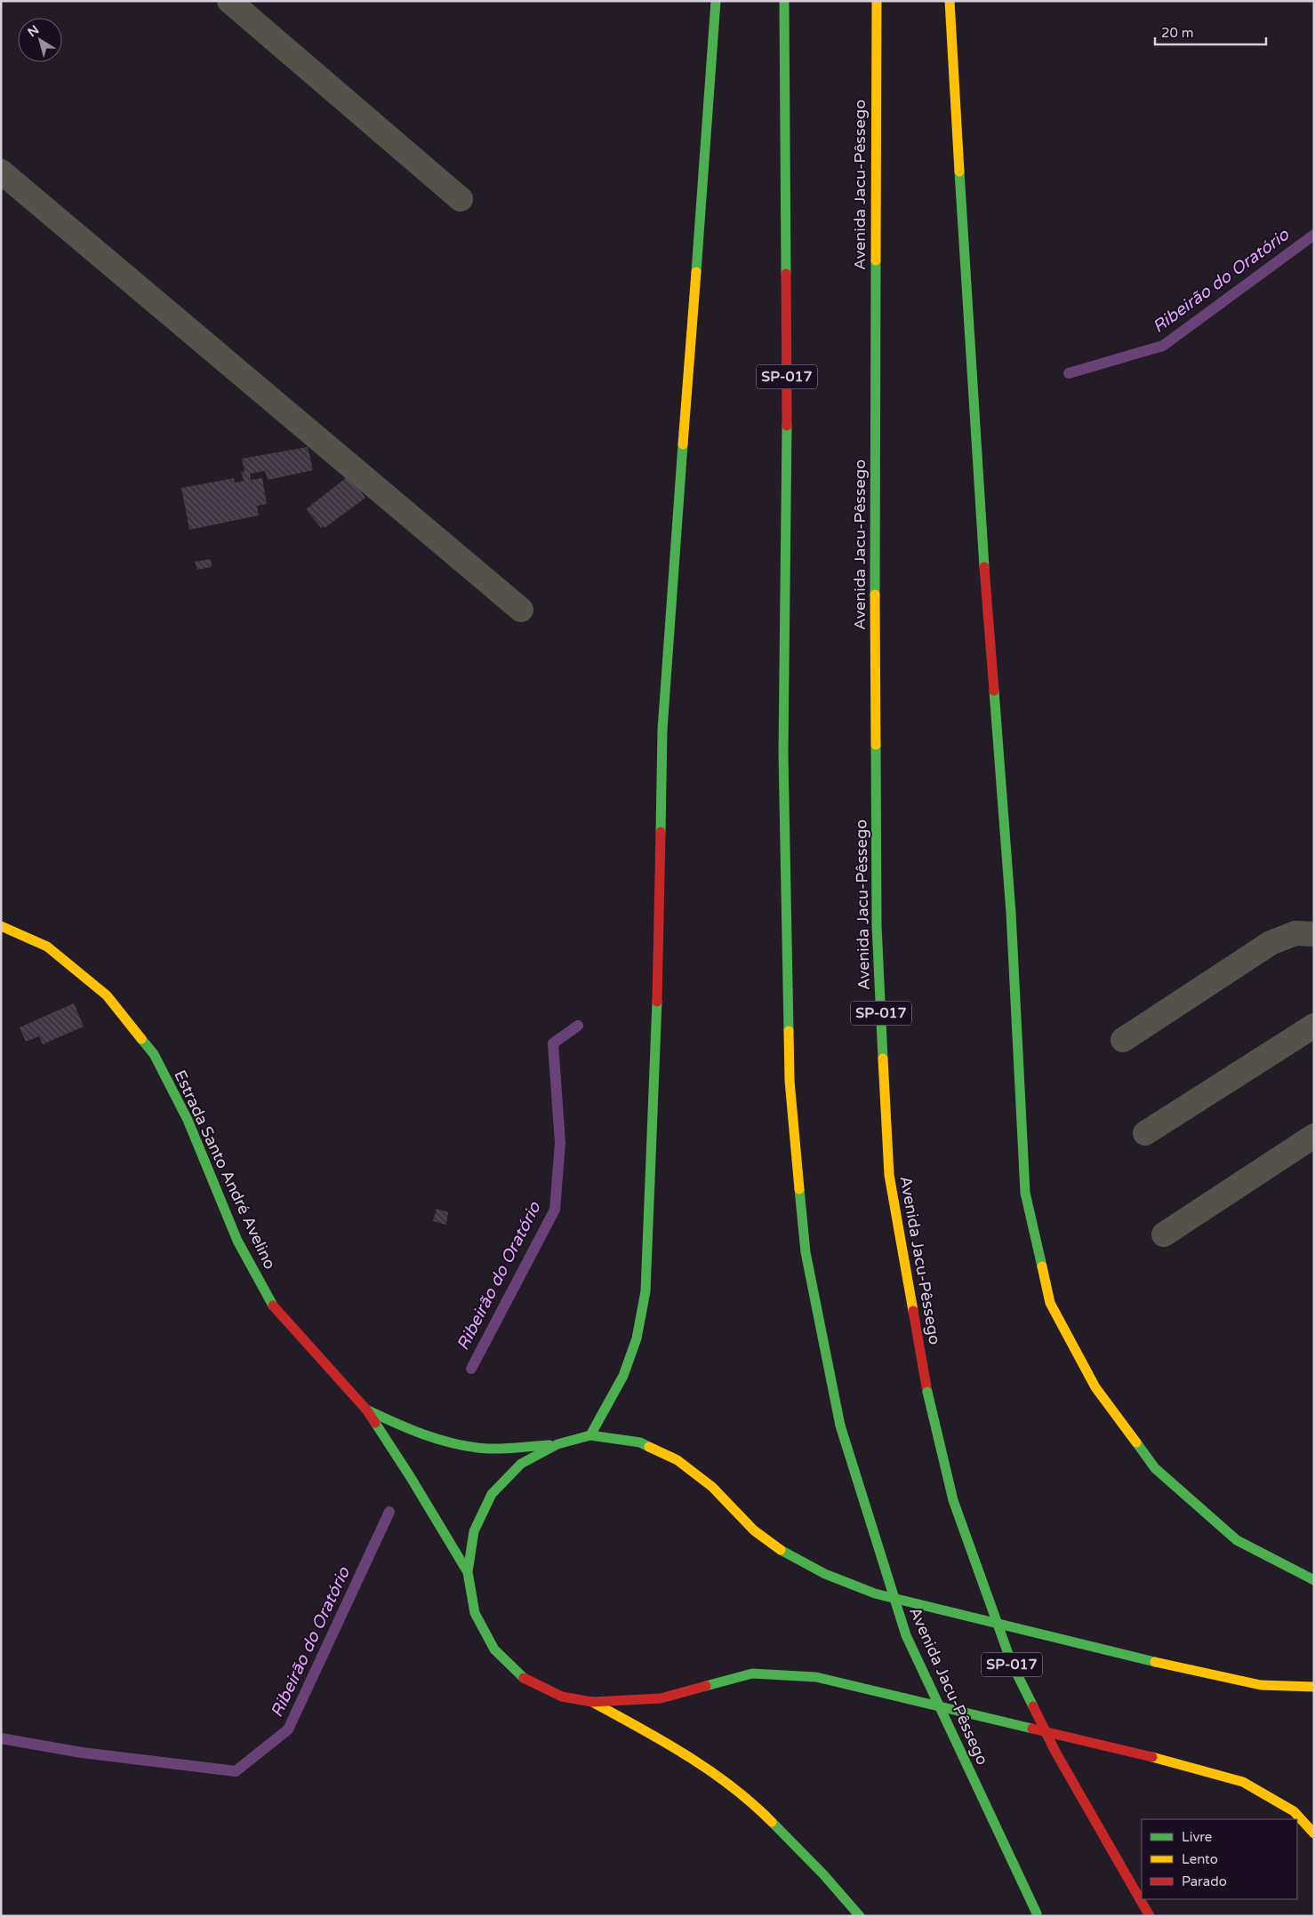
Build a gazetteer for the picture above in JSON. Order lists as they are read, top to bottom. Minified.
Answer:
{"streets":{"main road":["Avenida Jacu-Pêssego","SP-017","Estrada Santo André Avelino"]},"water":["Ribeirão do Oratório"],"legend":["Livre","Lento","Parado"],"scale_bar":"20 m","north":"top left"}
